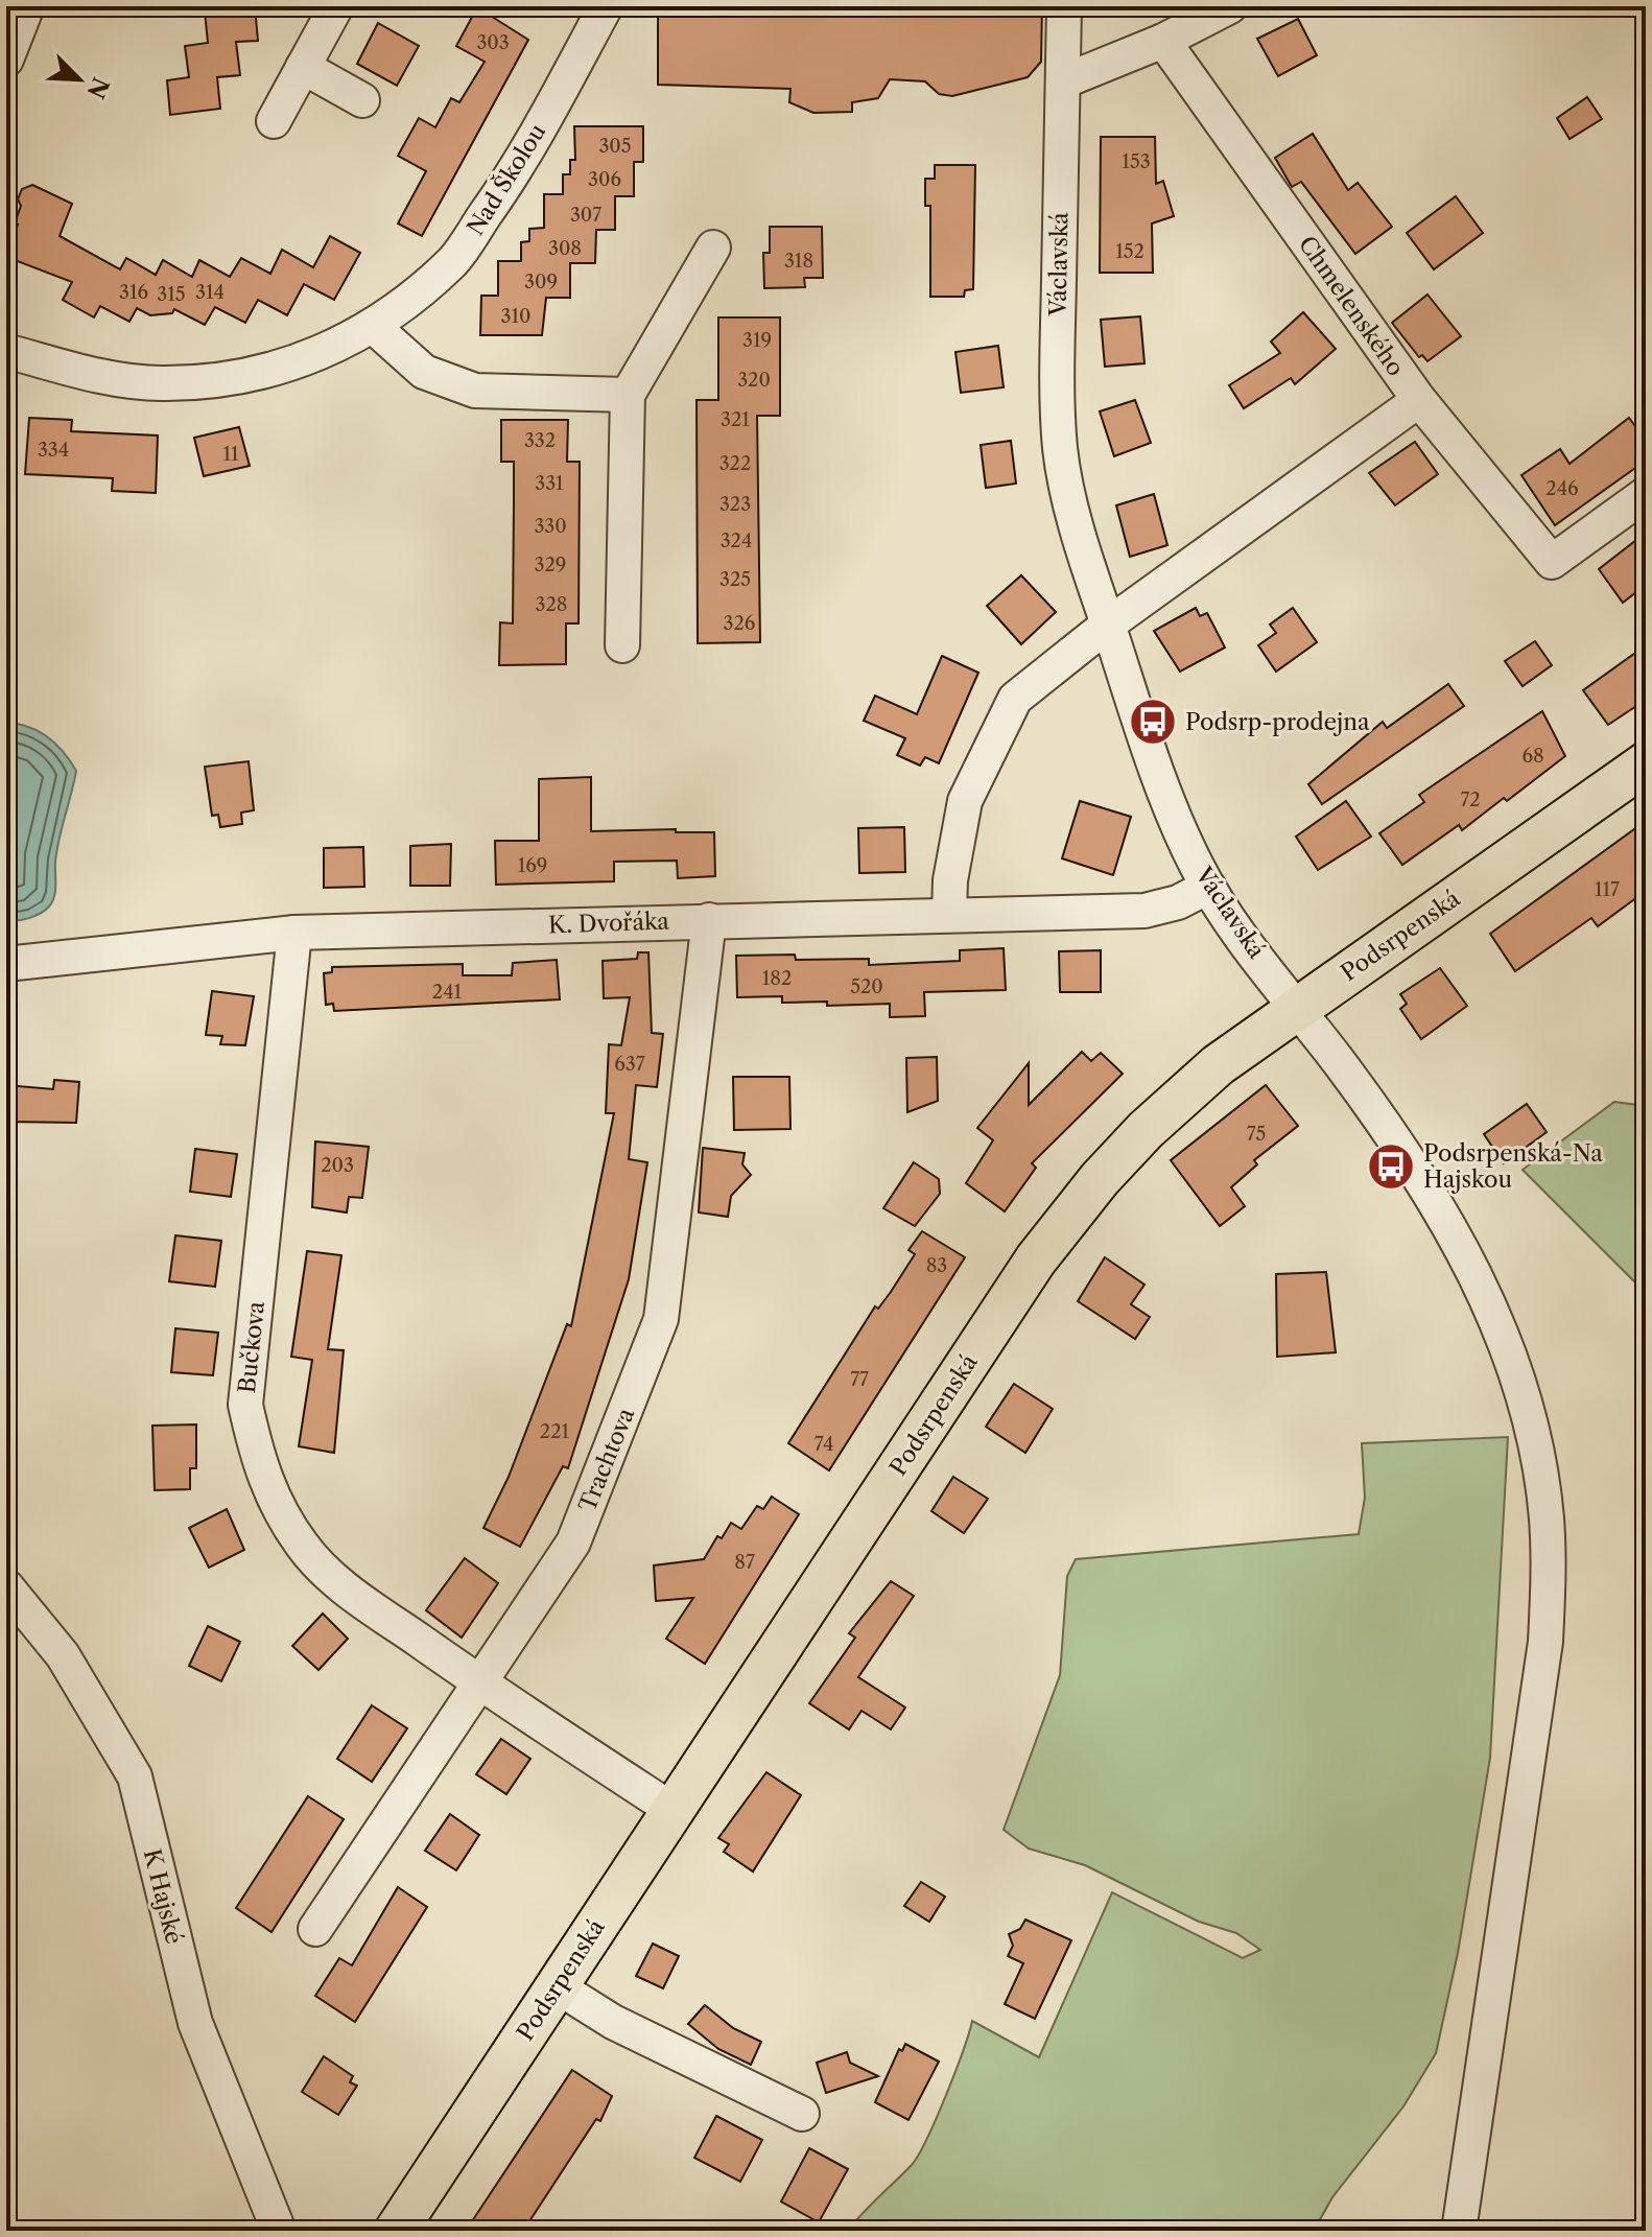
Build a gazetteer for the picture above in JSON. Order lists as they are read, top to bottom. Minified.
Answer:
{"streets":{"main road":["Podsrpenská"],"street":["Nad Školou","Václavská","Chmelenského","K. Dvořáka","Bučkova","Trachtova","K Hajské"]},"crossings":[["Václavská","K. Dvořáka"],["Václavská","Podsrpenská"],["K. Dvořáka","Bučkova"],["K. Dvořáka","Trachtova"],["Podsrpenská","Bučkova"],["Bučkova","Trachtova"]],"places":{"bus stop":["Podsrp-prodejna","Podsrpenská-Na Hajskou"]},"house_numbers":["303","305","153","306","307","308","152","318","309","316","314","315","310","319","320","321","332","334","11","322","331","246","323","330","324","329","325","328","326","68","72","169","117","182","520","241","637","75","203","83","77","221","74","87"],"north":"bottom right"}
